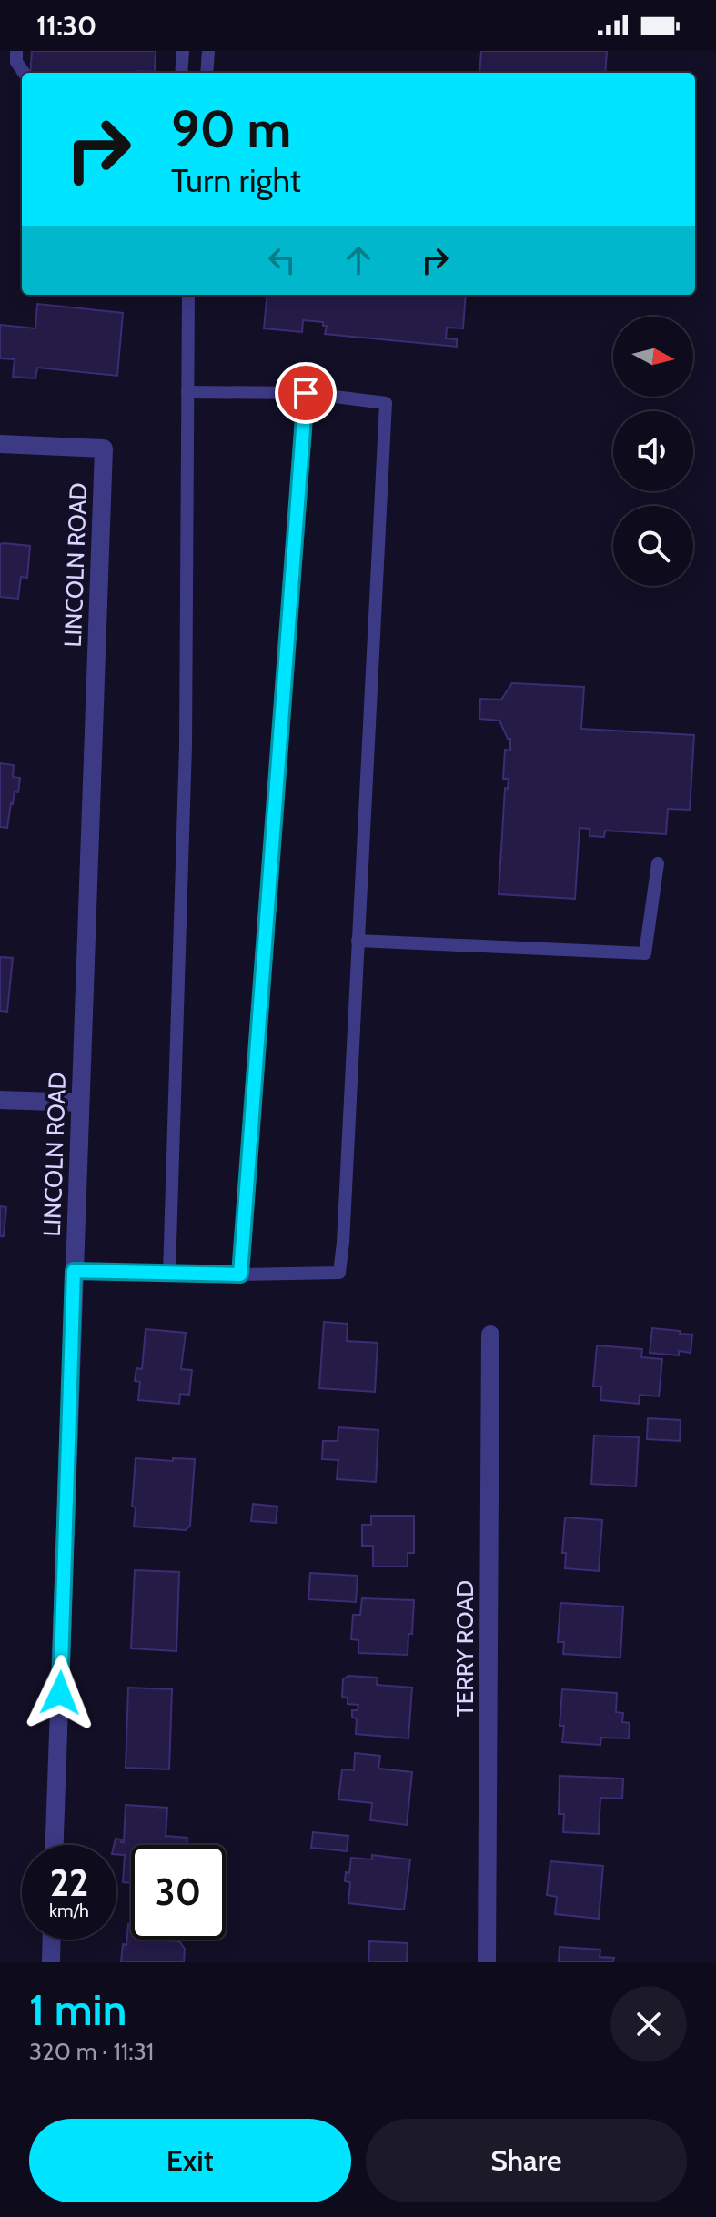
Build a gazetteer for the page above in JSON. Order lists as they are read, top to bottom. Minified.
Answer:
{"streets":{"street":["LINCOLN ROAD","TERRY ROAD"]},"north":"right","page":{"status":"11:30","turn":["90 m","Turn right"],"speed":"22 km/h","limit":"30","heading":["1 min","320 m · 11:31"],"buttons":["Exit","Share"]}}
